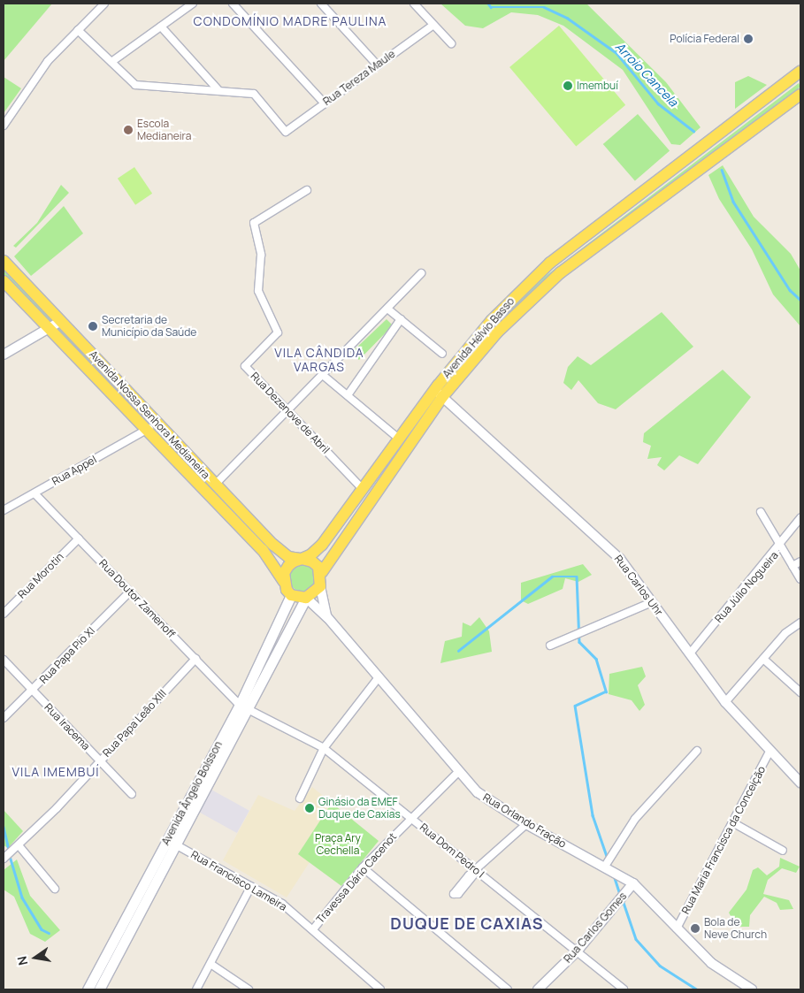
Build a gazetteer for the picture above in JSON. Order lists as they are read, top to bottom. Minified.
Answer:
{"streets":{"main road":["Avenida Hélvio Basso","Avenida Nossa Senhora Medianeira","Avenida Ângelo Bolsson"],"street":["Rua Tereza Maule","Rua Dezenove de Abril","Rua Appel","Rua Morotin","Rua Carlos Uhr","Rua Júlio Nogueira","Rua Doutor Zamenoff","Rua Papa Pio XI","Rua Papa Leão XIII","Rua Iracema","Rua Orlando Fração","Rua Maria Francisca da Conceição","Rua Dom Pedro I","Travessa Dário Cacenot","Rua Francisco Lameira","Rua Carlos Gomes"]},"crossings":[["Avenida Hélvio Basso","Rua Dezenove de Abril"],["Avenida Hélvio Basso","Avenida Nossa Senhora Medianeira"],["Avenida Hélvio Basso","Rua Carlos Uhr"],["Avenida Hélvio Basso","Avenida Ângelo Bolsson"],["Avenida Hélvio Basso","Rua Orlando Fração"],["Avenida Nossa Senhora Medianeira","Rua Appel"],["Avenida Nossa Senhora Medianeira","Avenida Ângelo Bolsson"],["Avenida Nossa Senhora Medianeira","Rua Orlando Fração"],["Rua Appel","Rua Doutor Zamenoff"],["Rua Morotin","Rua Doutor Zamenoff"],["Rua Carlos Uhr","Rua Júlio Nogueira"],["Rua Carlos Uhr","Rua Maria Francisca da Conceição"],["Rua Doutor Zamenoff","Rua Papa Pio XI"],["Rua Doutor Zamenoff","Rua Papa Leão XIII"],["Rua Doutor Zamenoff","Avenida Ângelo Bolsson"],["Rua Doutor Zamenoff","Rua Dom Pedro I"],["Rua Papa Pio XI","Rua Iracema"],["Rua Papa Leão XIII","Rua Iracema"],["Avenida Ângelo Bolsson","Rua Orlando Fração"],["Avenida Ângelo Bolsson","Rua Dom Pedro I"],["Avenida Ângelo Bolsson","Rua Francisco Lameira"],["Rua Orlando Fração","Rua Maria Francisca da Conceição"],["Rua Orlando Fração","Travessa Dário Cacenot"],["Rua Orlando Fração","Rua Carlos Gomes"],["Rua Dom Pedro I","Travessa Dário Cacenot"],["Rua Dom Pedro I","Rua Carlos Gomes"],["Travessa Dário Cacenot","Rua Francisco Lameira"]],"districts":["CONDOMÍNIO MADRE PAULINA","VILA CÂNDIDA VARGAS","VILA IMEMBUÍ","DUQUE DE CAXIAS"],"water":["Arroio Cancela"],"parks":["Praça Ary Cechella"],"places":["Polícia Federal","Imembuí","Escola Medianeira","Secretaria de Município da Saúde","Ginásio da EMEF Duque de Caxias","Bola de Neve Church"],"north":"left"}
